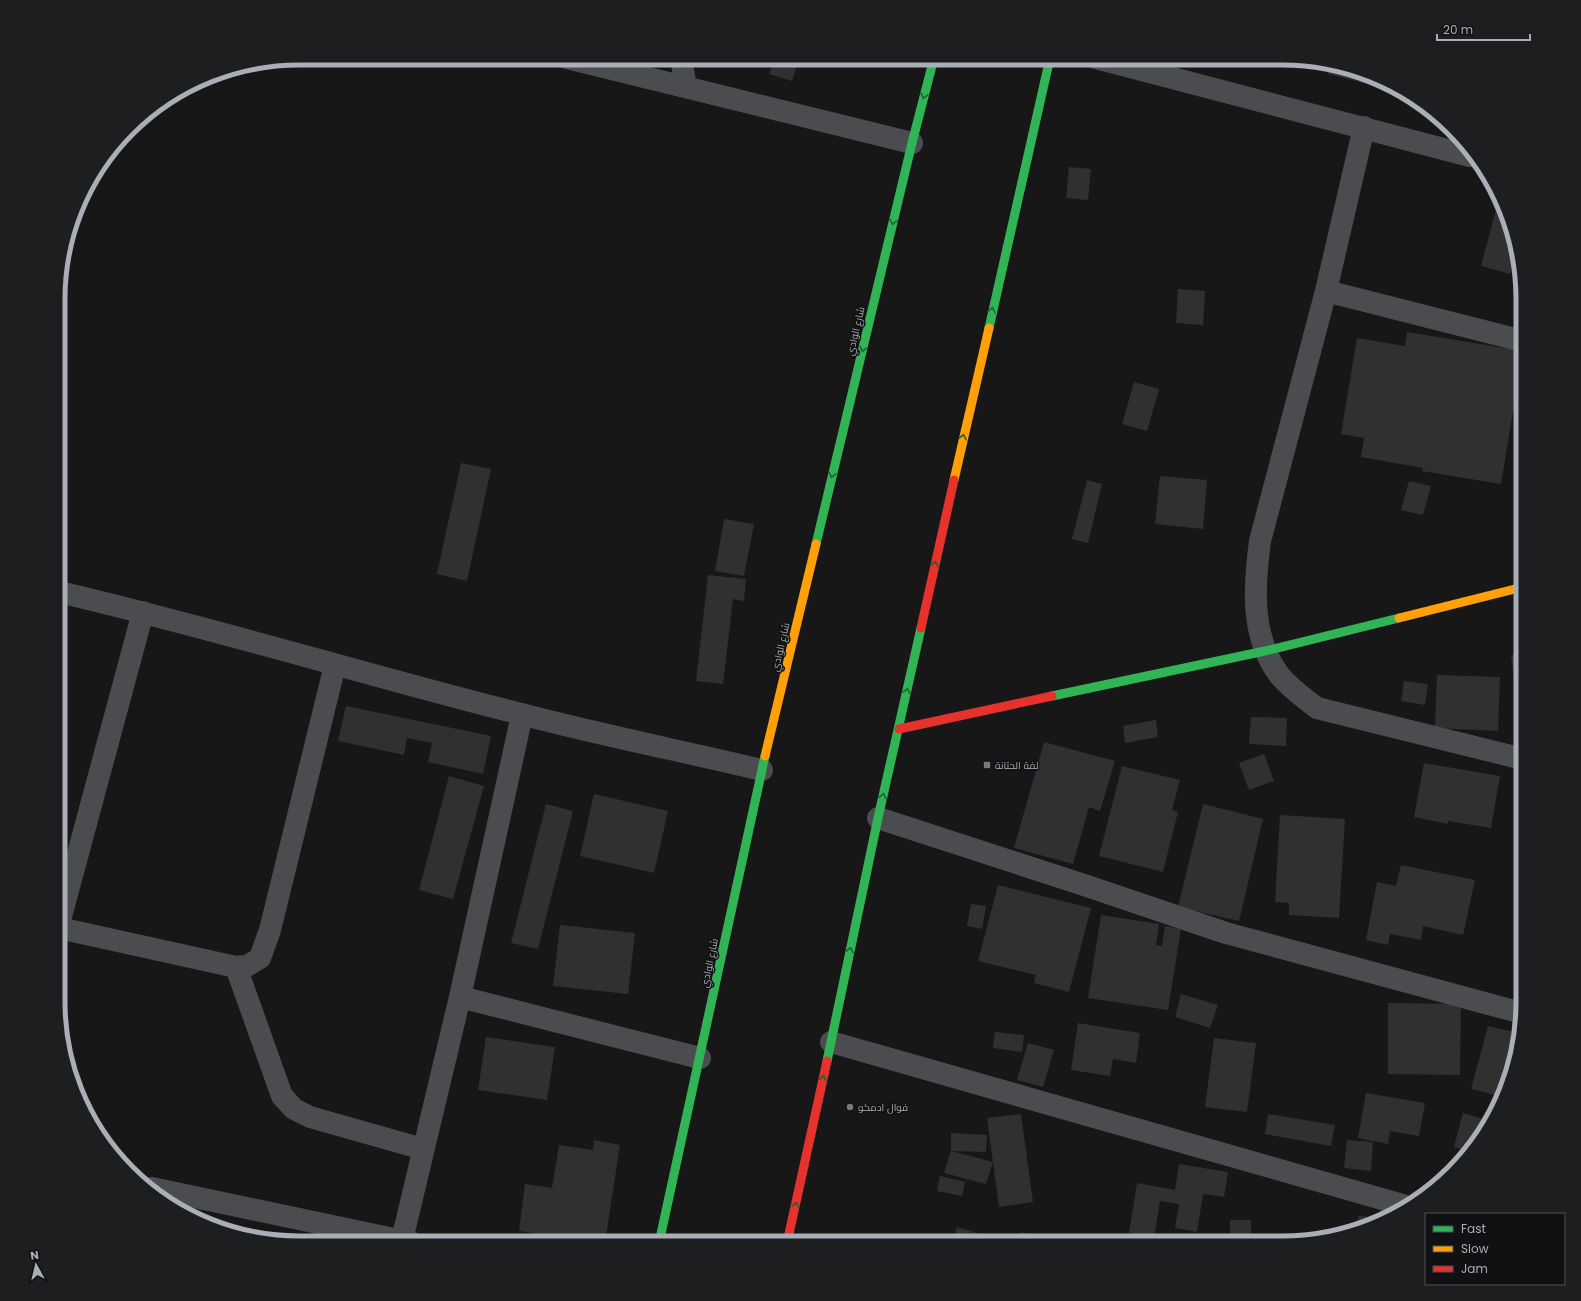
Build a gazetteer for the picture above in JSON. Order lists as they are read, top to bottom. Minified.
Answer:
{"streets":{"main road":["شارع الوادي"]},"one_way":["شارع الوادي"],"places":{"transit":["لفة الحتانة"],"other":["فوال ادمكو"]},"legend":["Fast","Slow","Jam"],"scale_bar":"20 m","north":"top"}
